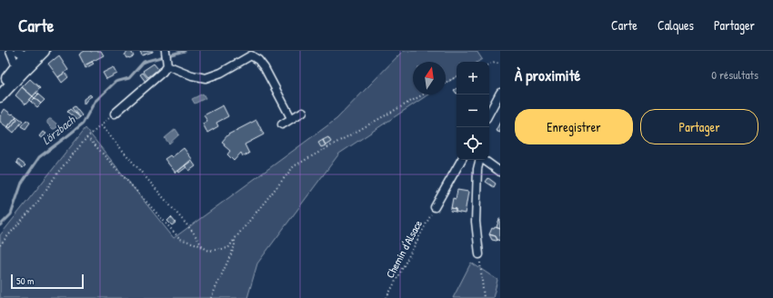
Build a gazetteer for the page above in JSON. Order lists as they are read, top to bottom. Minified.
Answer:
{"streets":{"path":["Chemin d'Alsace"]},"water":["Lörzbach"],"scale_bar":"50 m","north":"top","page":{"header":"Carte","nav":["Carte","Calques","Partager"],"heading":["À proximité","0 résultats"],"map_buttons":["+","−"],"buttons":["Enregistrer","Partager"],"scale":"50 m"}}
